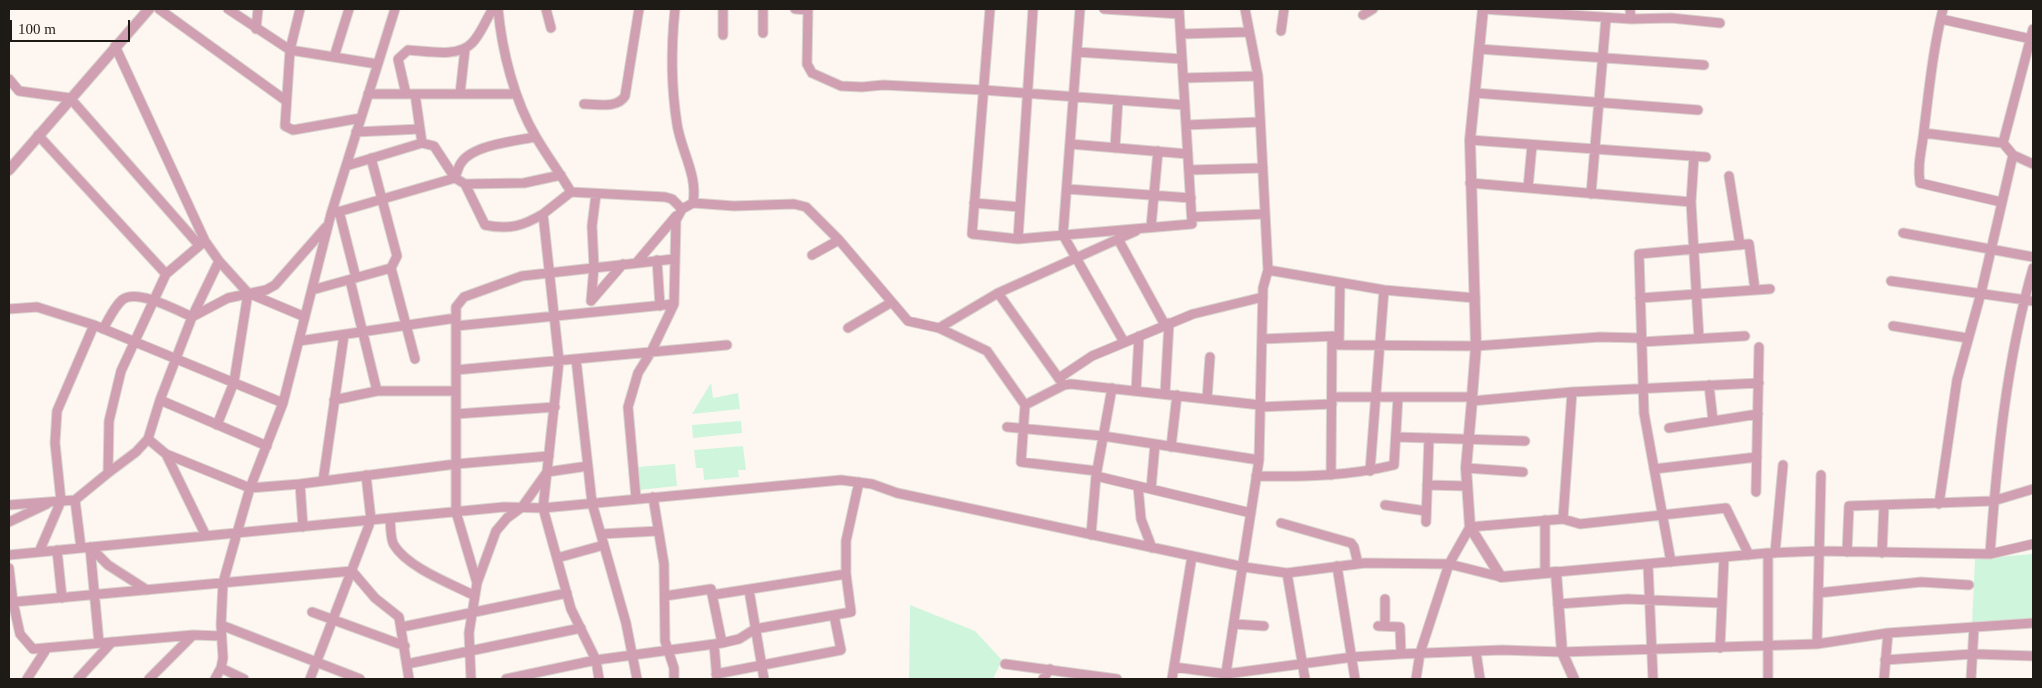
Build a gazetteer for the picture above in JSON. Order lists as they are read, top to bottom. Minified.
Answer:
{"scale_bar":"100 m"}
